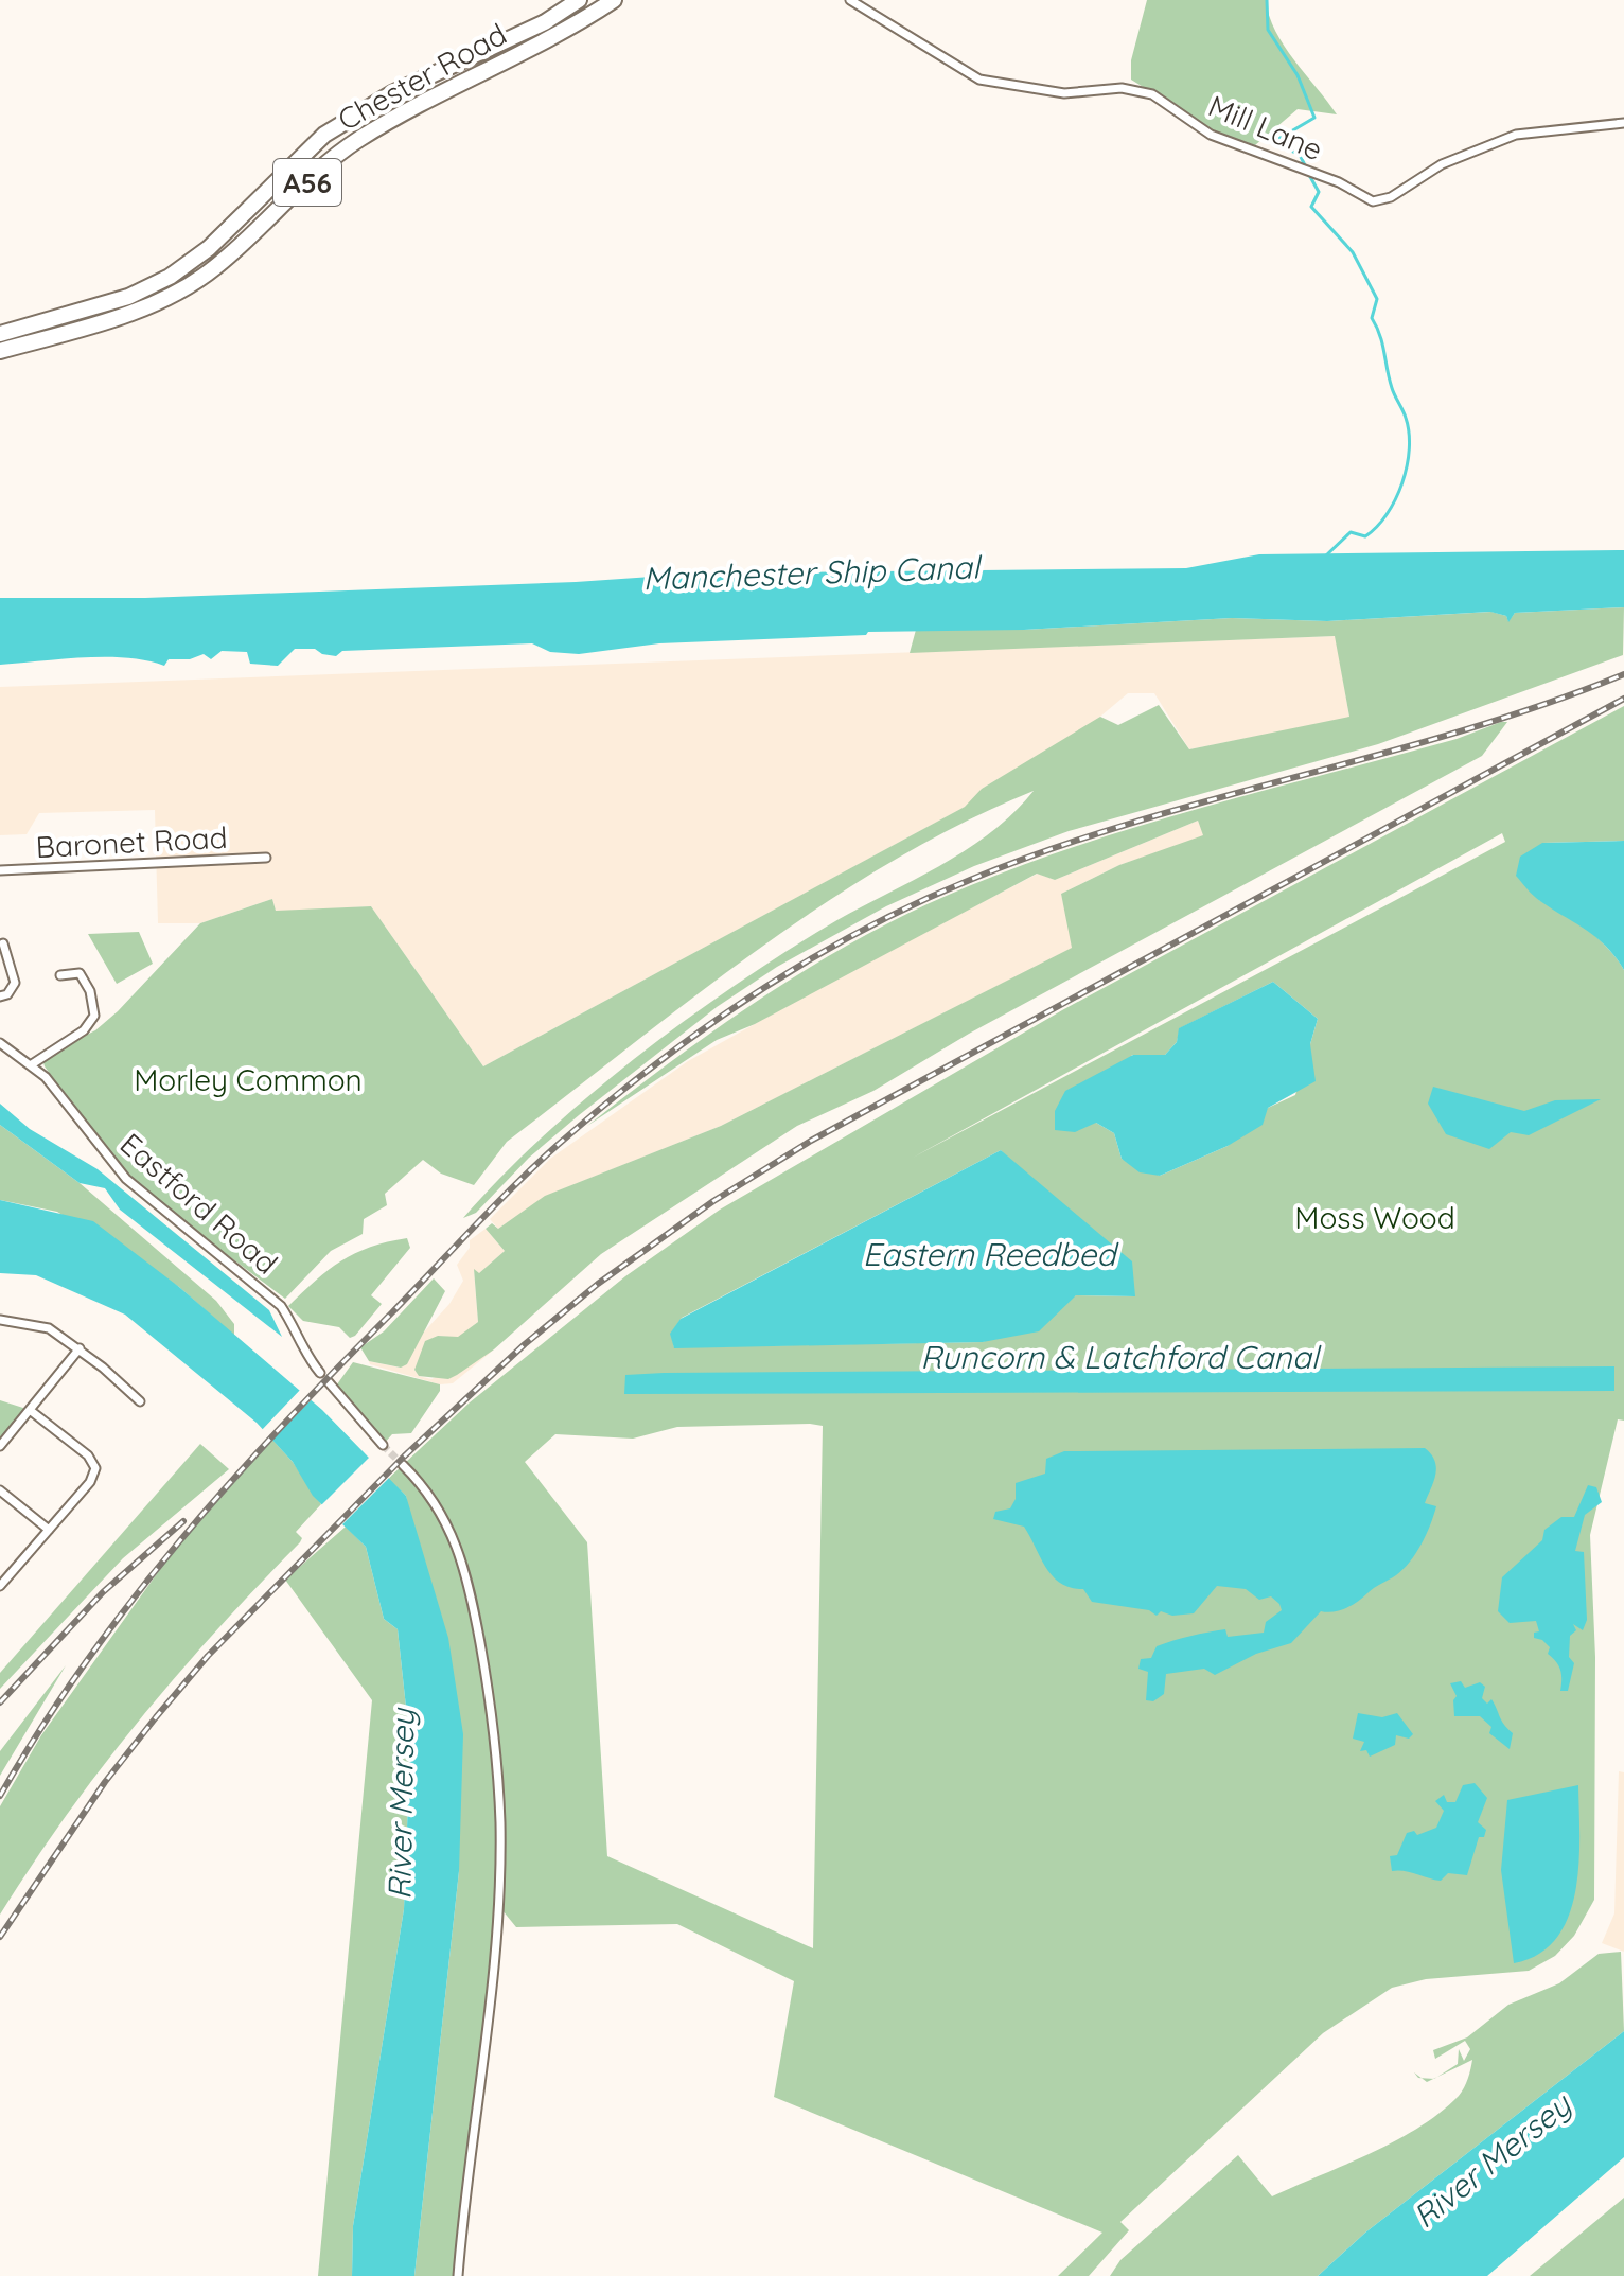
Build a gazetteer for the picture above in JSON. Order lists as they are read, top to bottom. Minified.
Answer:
{"streets":{"highway":["Chester Road","A56"],"street":["Mill Lane","Baronet Road","Eastford Road"]},"water":["Manchester Ship Canal","Eastern Reedbed","Runcorn & Latchford Canal","River Mersey"],"parks":["Morley Common","Moss Wood"]}
